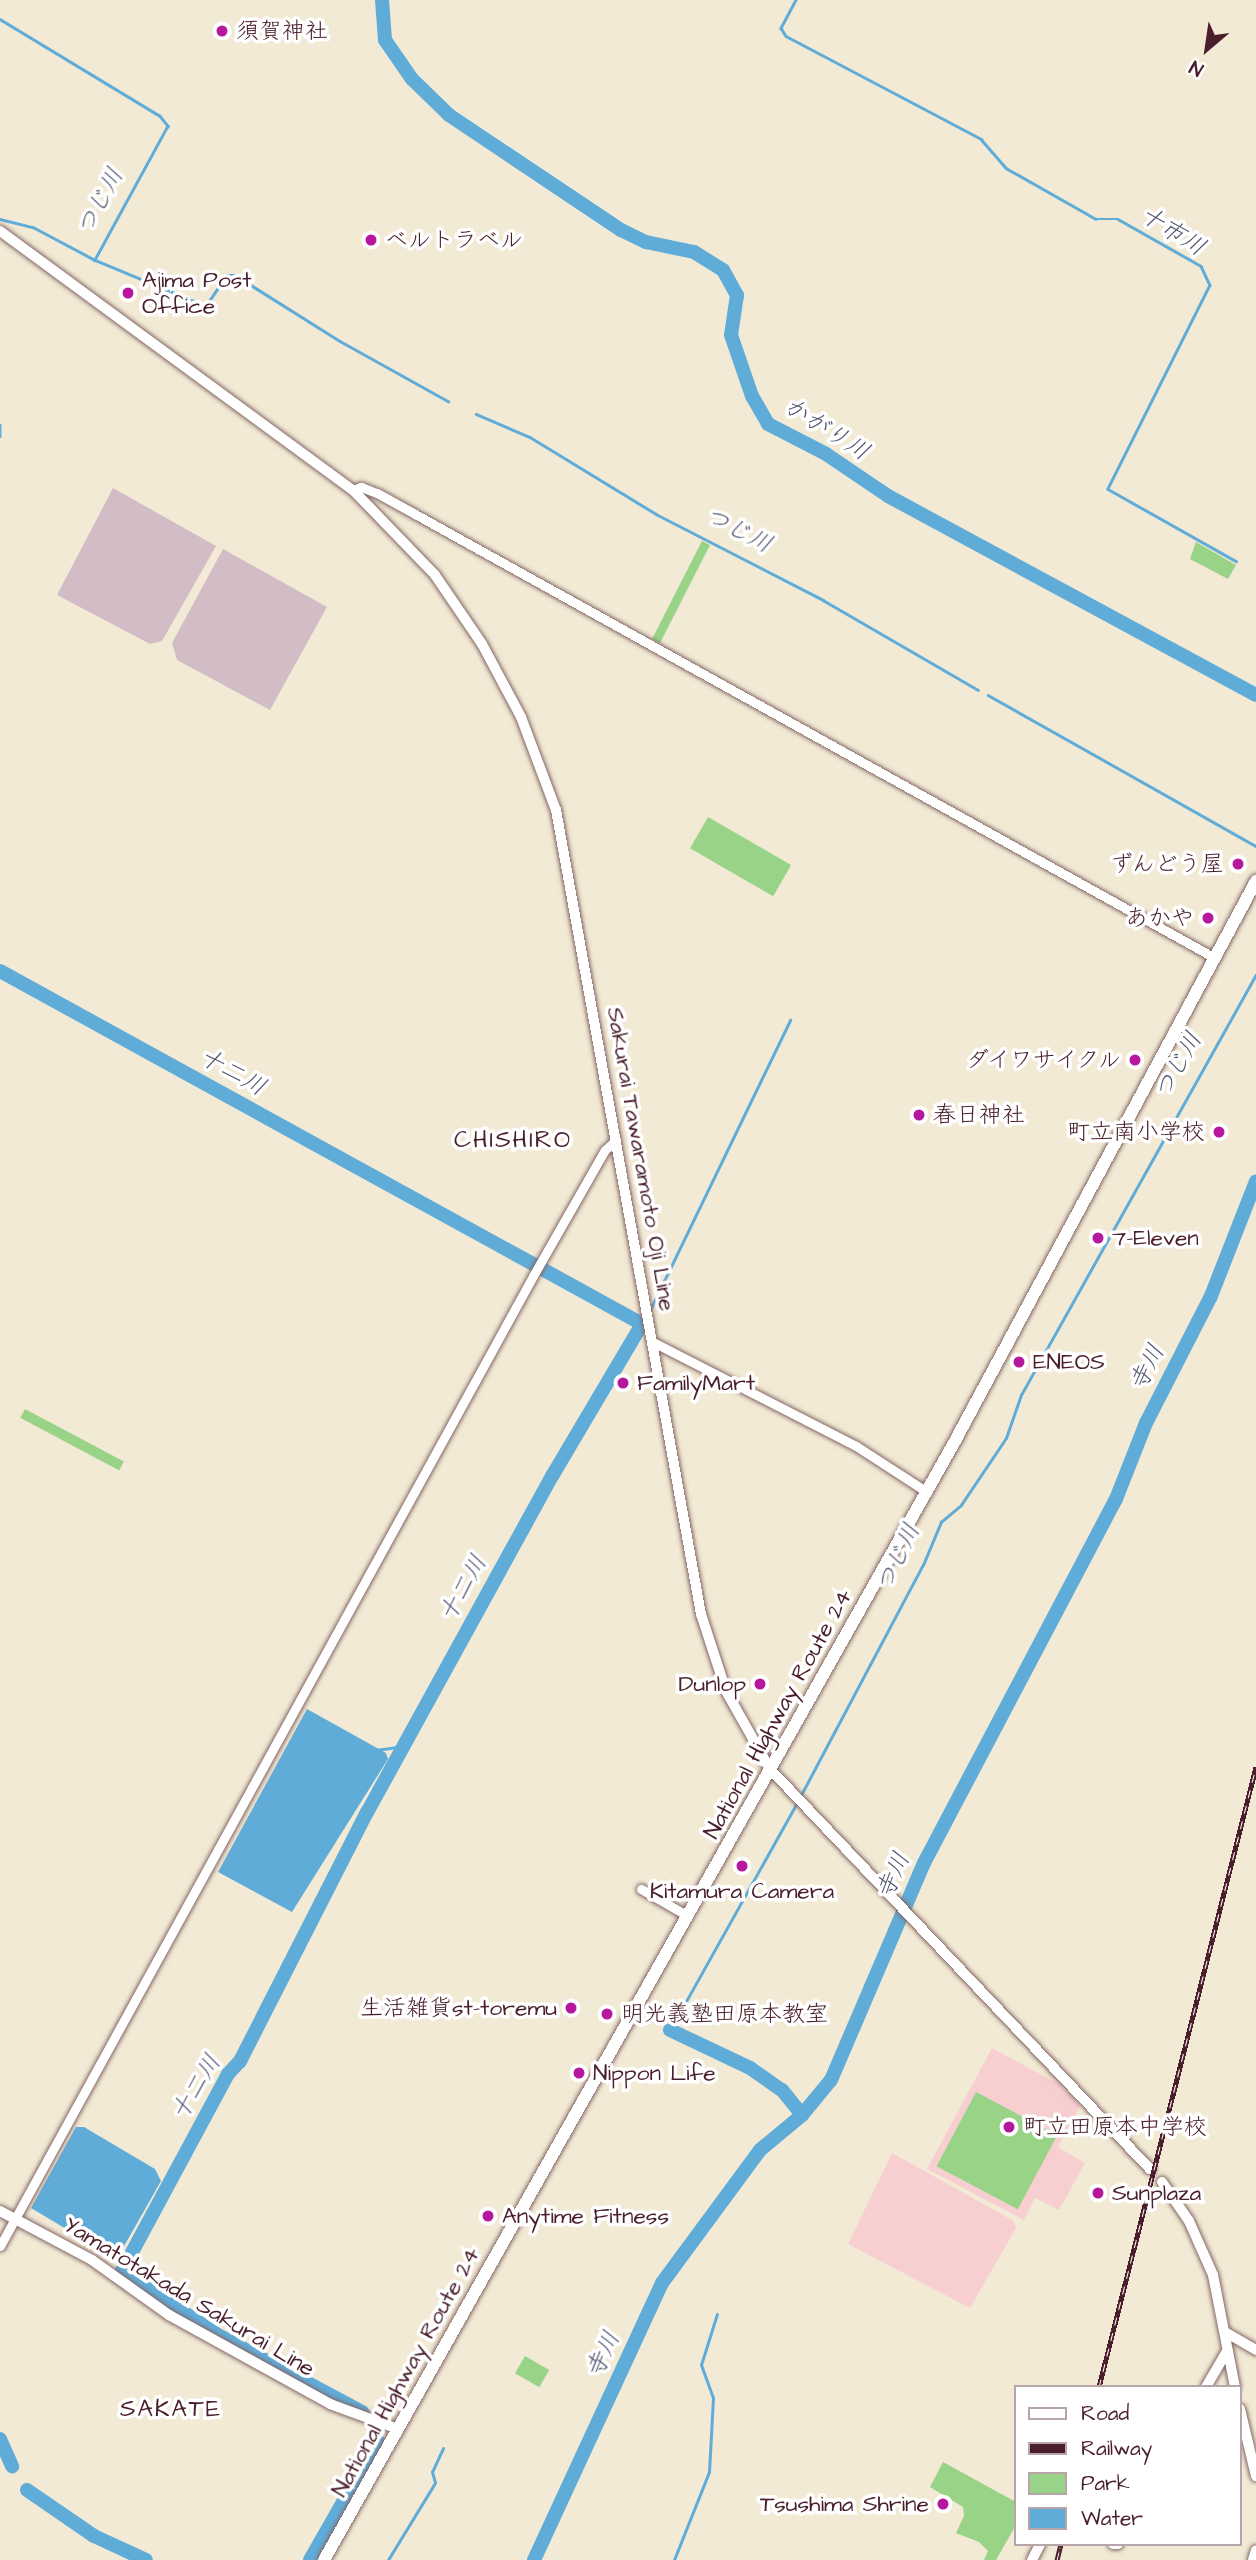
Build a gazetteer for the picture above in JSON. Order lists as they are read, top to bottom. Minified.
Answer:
{"streets":{"highway":["National Highway Route 24"],"main road":["Sakurai Tawaramoto Oji Line","Yamatotakada Sakurai Line"]},"crossings":[["Sakurai Tawaramoto Oji Line","National Highway Route 24"],["National Highway Route 24","Yamatotakada Sakurai Line"]],"districts":["CHISHIRO","SAKATE"],"water":["つじ川","十市川","かがり川","十二川","寺川"],"places":["須賀神社","ベルトラベル","Ajima Post Office","ずんどう屋","あかや","ダイワサイクル","春日神社","町立南小学校","7-Eleven","ENEOS","FamilyMart","Dunlop","Kitamura Camera","生活雑貨st-toremu","明光義塾田原本教室","Nippon Life","町立田原本中学校","Sunplaza","Anytime Fitness","Tsushima Shrine"],"legend":["Road","Railway","Park","Water"],"north":"bottom left"}
